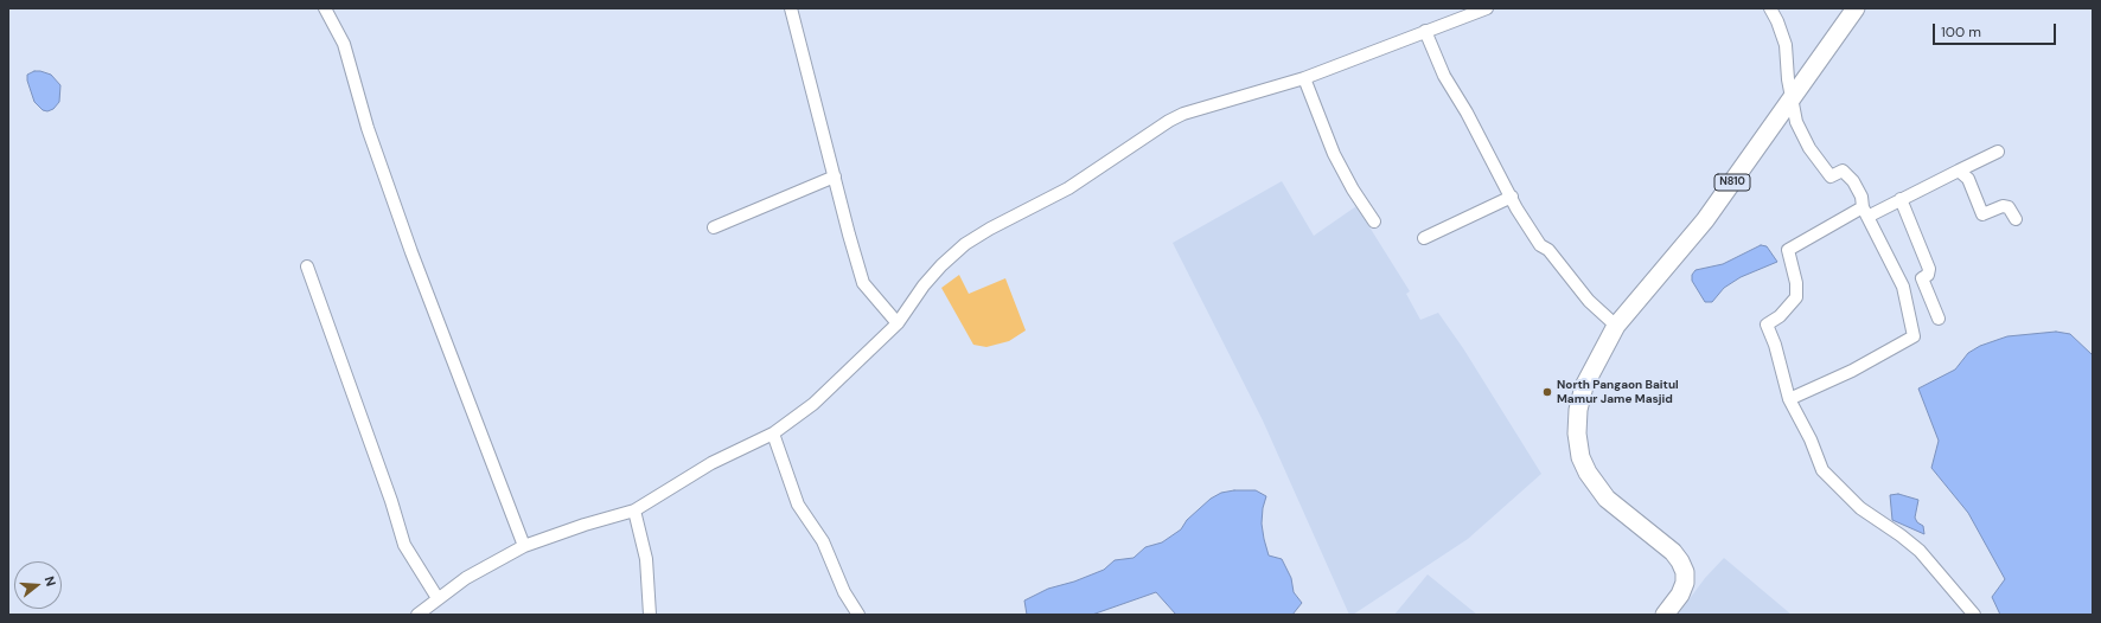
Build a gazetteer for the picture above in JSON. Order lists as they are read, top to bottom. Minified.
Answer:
{"streets":{"highway":["N810"]},"places":["North Pangaon Baitul Mamur Jame Masjid"],"scale_bar":"100 m","north":"right"}
